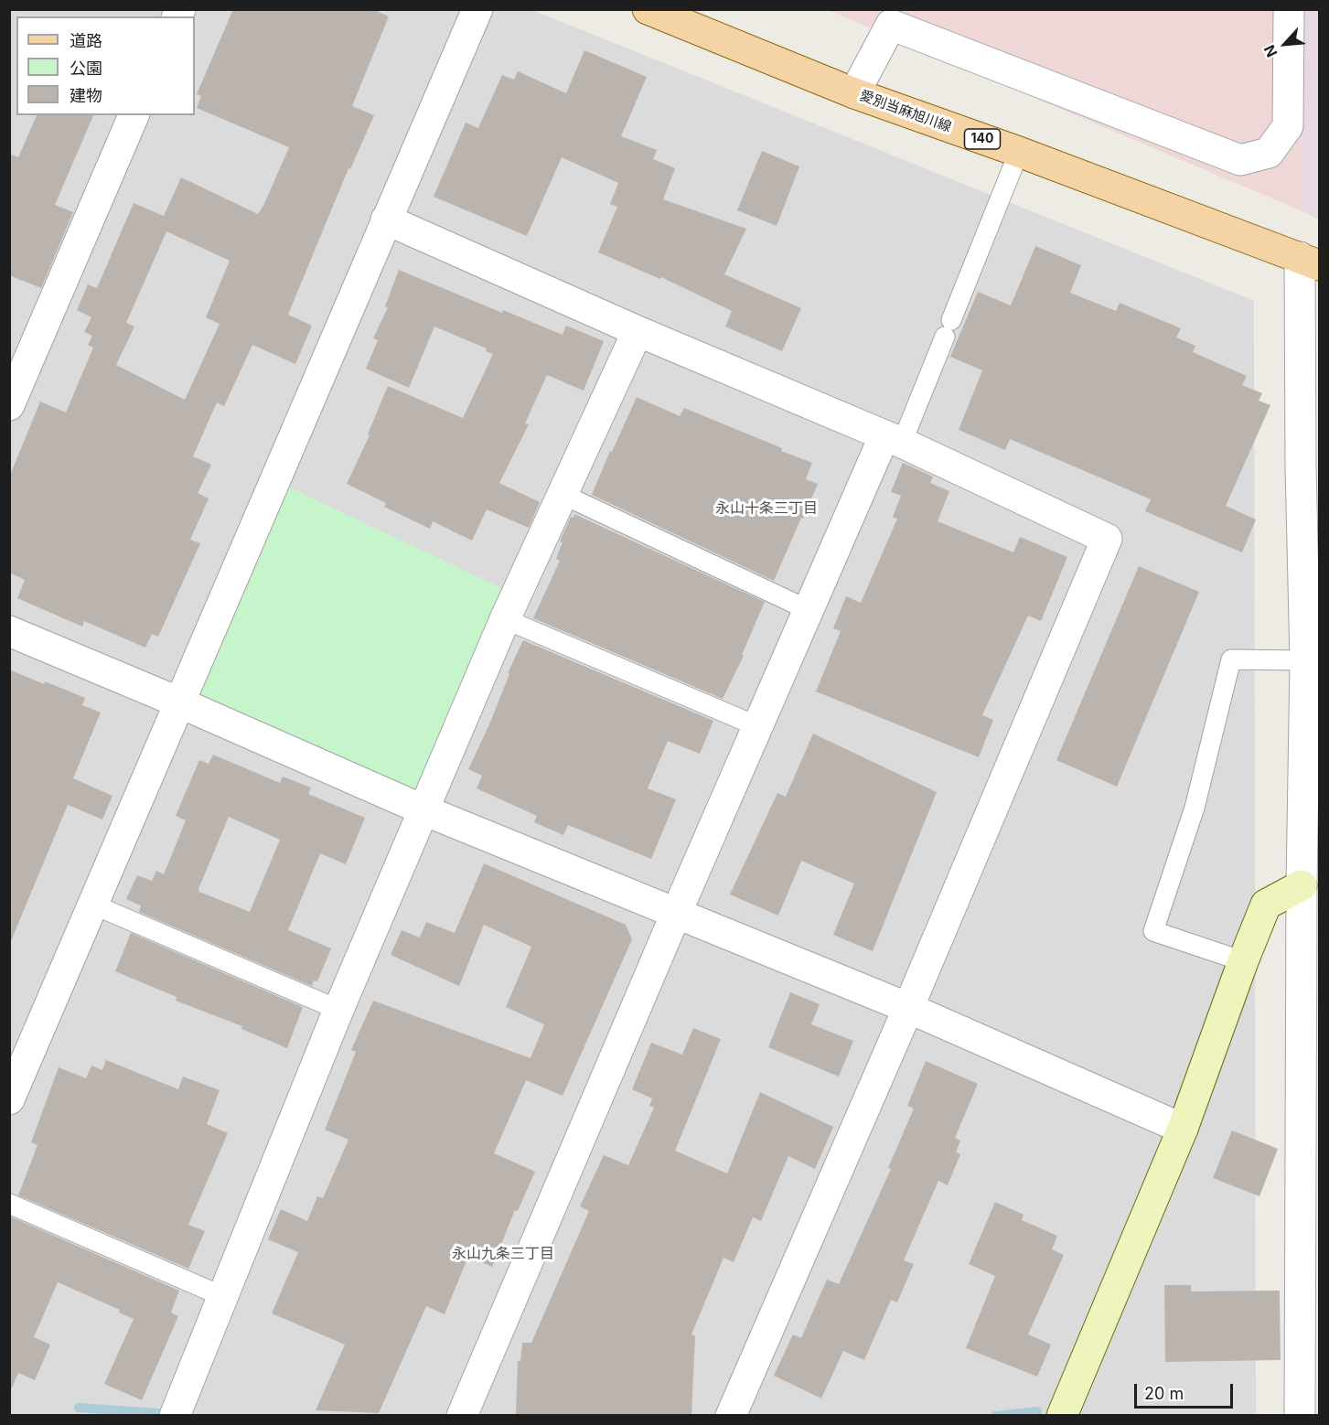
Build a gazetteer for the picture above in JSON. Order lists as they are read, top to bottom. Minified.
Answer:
{"streets":{"main road":["愛別当麻旭川線","140"]},"districts":["永山十条三丁目","永山九条三丁目"],"legend":["道路","公園","建物"],"scale_bar":"20 m","north":"bottom left"}
